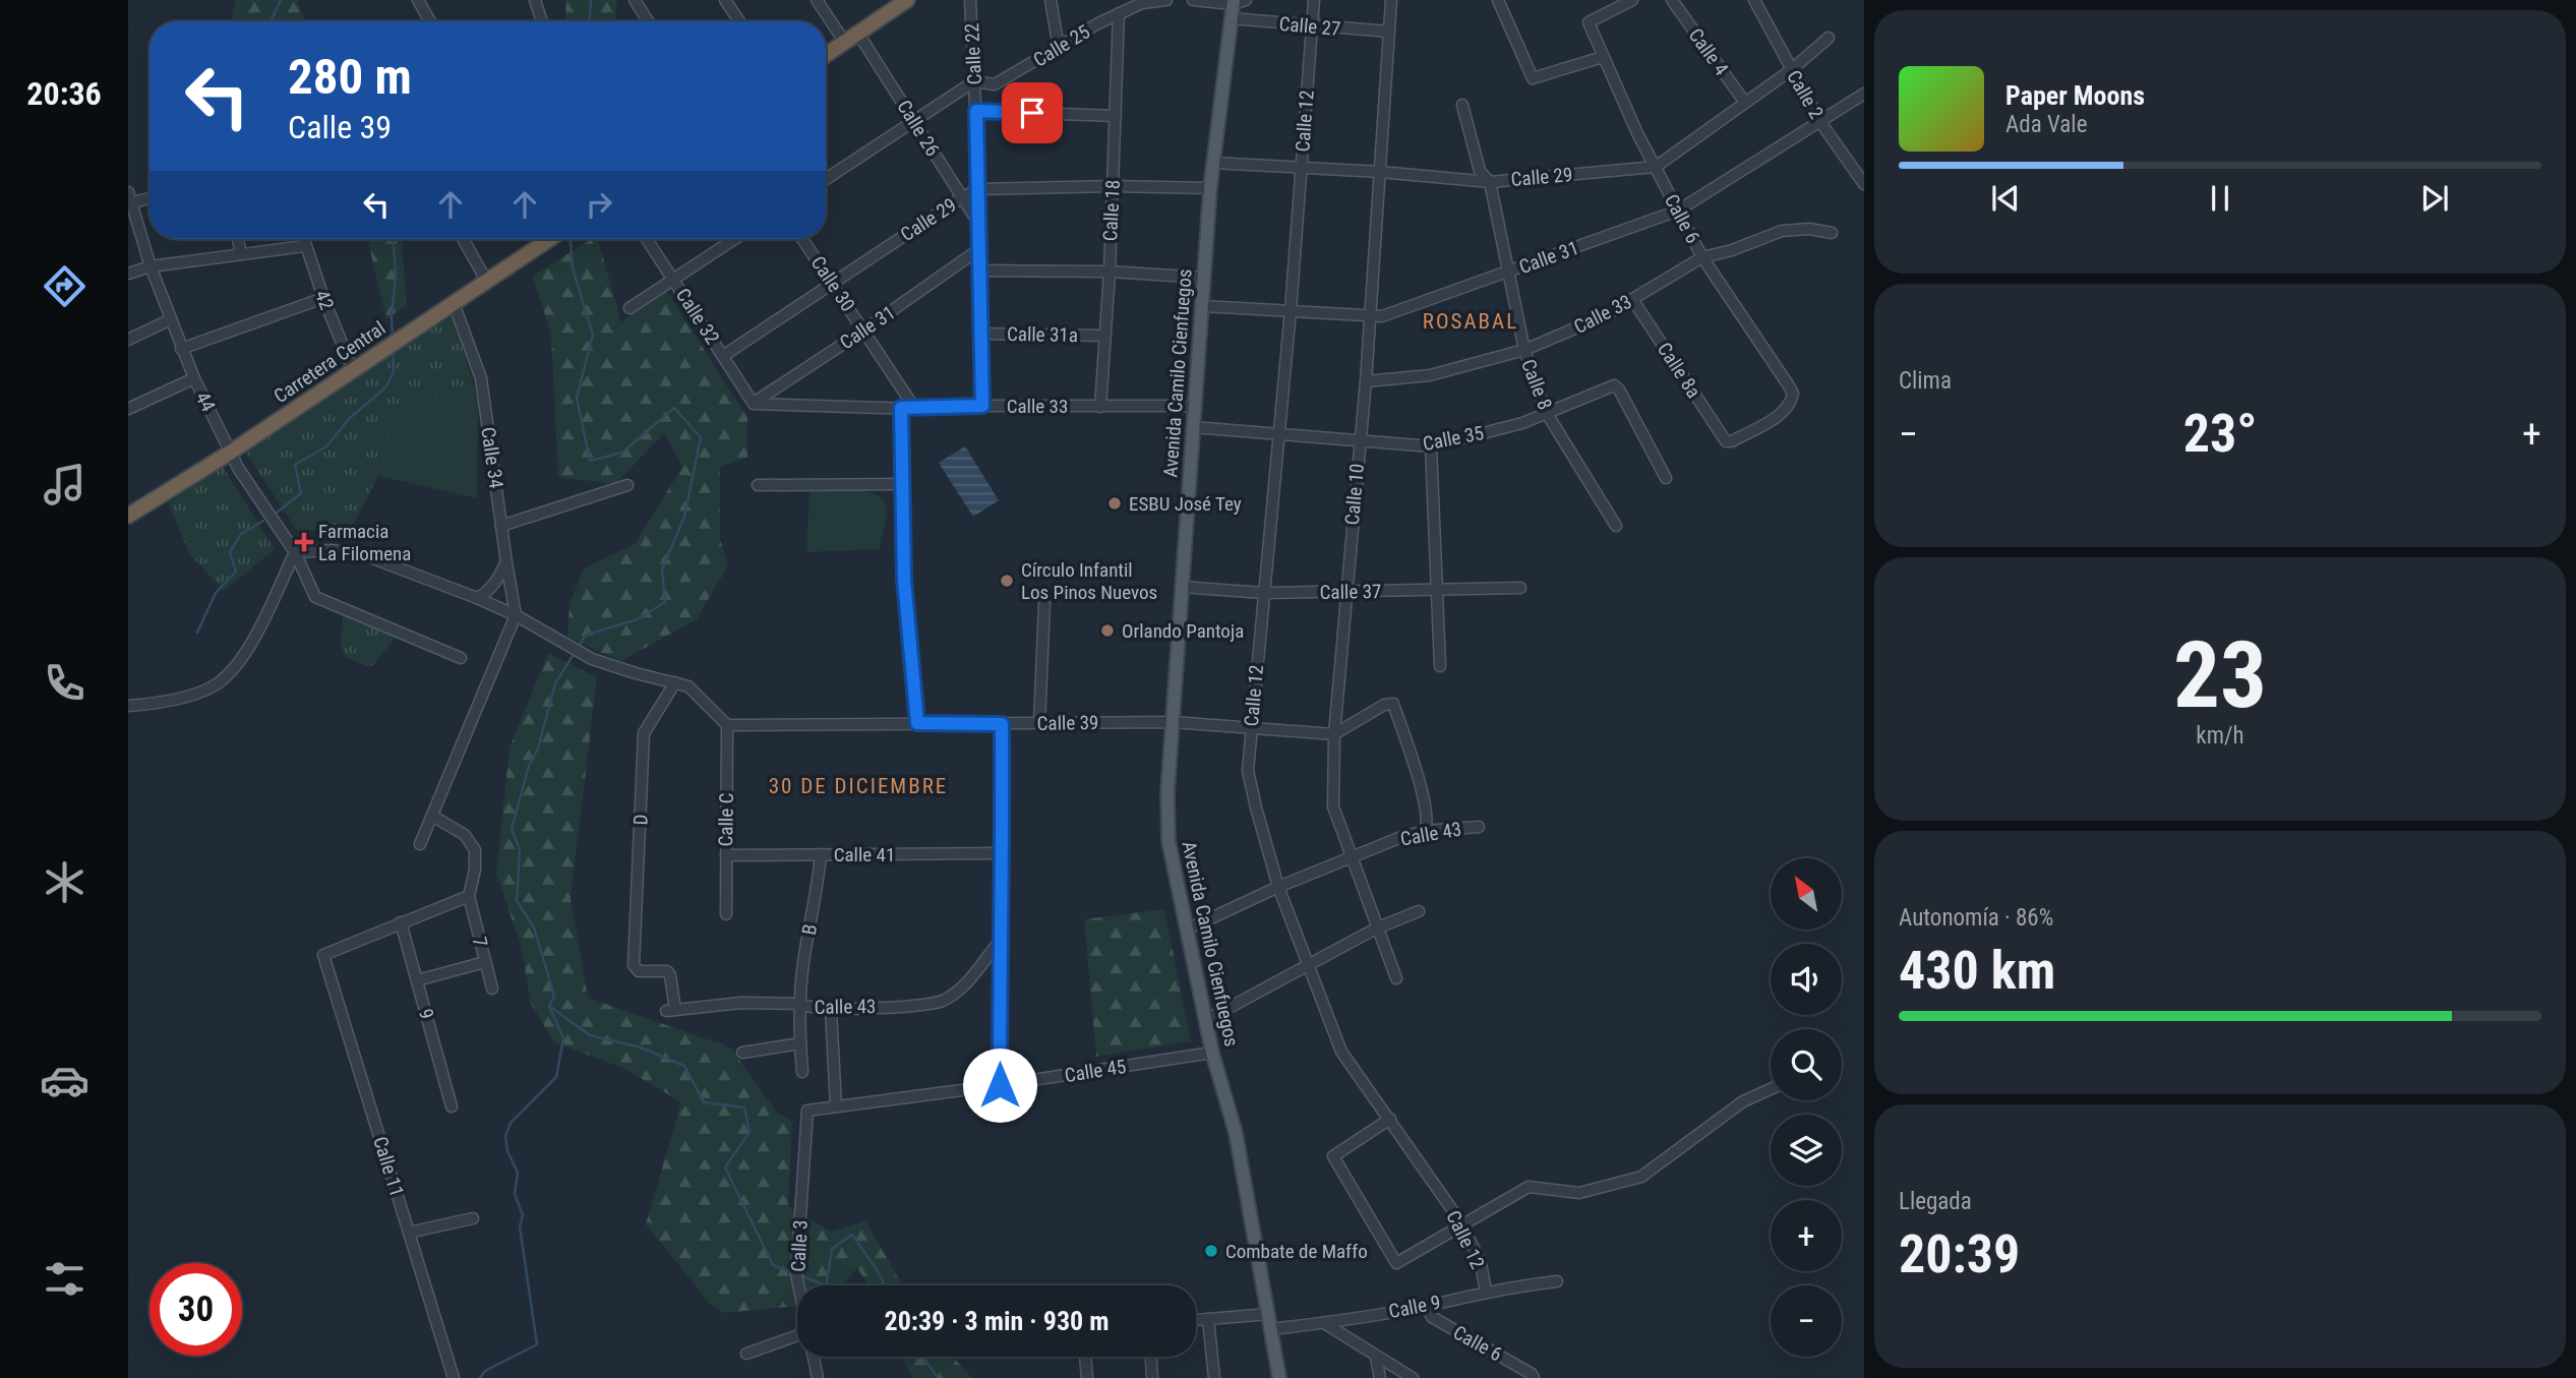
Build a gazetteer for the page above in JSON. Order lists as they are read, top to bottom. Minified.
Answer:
{"streets":{"highway":["Carretera Central"],"main road":["Avenida Camilo Cienfuegos"],"street":["Calle 27","Calle 25","Calle 4","Calle 22","Calle 2","Calle 12","Calle 26","Calle 29","Calle 18","Calle 6","Calle 31","Calle 30","42","Calle 33","Calle 32","Calle 31a","Calle 8a","Calle 8","44","Calle 35","Calle 34","Calle 10","Calle 37","Calle 39","D","Calle C","Calle 43","Calle 41","B","7","9","Calle 45","Calle 11","Calle 3","Calle 9"]},"crossings":[["Calle 27","Calle 12"],["Calle 27","Avenida Camilo Cienfuegos"],["Calle 27","Calle 10"],["Calle 25","Calle 22"],["Calle 25","Calle 26"],["Calle 25","Calle 18"],["Calle 4","Calle 29"],["Calle 22","Calle 26"],["Calle 22","Calle 29"],["Calle 22","Calle 31"],["Calle 22","Calle 33"],["Calle 22","Calle 31a"],["Calle 2","Calle 29"],["Calle 2","Calle 31"],["Calle 12","Calle 29"],["Calle 12","Calle 31"],["Calle 12","Calle 35"],["Calle 12","Calle 37"],["Calle 12","Calle 39"],["Calle 12","Calle 43"],["Calle 12","Calle 9"],["Calle 26","Calle 29"],["Calle 29","Calle 18"],["Calle 29","Calle 6"],["Calle 29","Calle 30"],["Calle 29","Calle 32"],["Calle 29","Avenida Camilo Cienfuegos"],["Calle 29","Calle 8"],["Calle 29","Calle 10"],["Calle 18","Calle 33"],["Calle 18","Calle 31a"],["Calle 6","Calle 31"],["Calle 6","Calle 33"],["Calle 6","Calle 8a"],["Calle 6","Calle 9"],["Calle 31","Calle 30"],["Calle 31","Calle 33"],["Calle 31","Calle 32"],["Calle 31","Avenida Camilo Cienfuegos"],["Calle 31","Calle 8"],["Calle 31","Calle 10"],["Calle 30","Calle 33"],["42","Carretera Central"],["Calle 33","Calle 32"],["Calle 33","Calle 8a"],["Calle 33","Avenida Camilo Cienfuegos"],["Calle 33","Calle 8"],["Calle 33","Calle 10"],["Carretera Central","44"],["Carretera Central","Calle 34"],["Avenida Camilo Cienfuegos","Calle 35"],["Avenida Camilo Cienfuegos","Calle 37"],["Avenida Camilo Cienfuegos","Calle 39"],["Avenida Camilo Cienfuegos","Calle 43"],["Avenida Camilo Cienfuegos","Calle 45"],["Avenida Camilo Cienfuegos","Calle 9"],["Calle 8","Calle 35"],["Calle 35","Calle 10"],["Calle 10","Calle 37"],["Calle 10","Calle 39"],["Calle 10","Calle 43"],["Calle 39","Calle C"],["D","Calle 43"],["Calle C","Calle 41"],["Calle 43","B"],["Calle 41","B"],["9","Calle 11"],["Calle 45","Calle 3"]],"districts":["ROSABAL","30 DE DICIEMBRE"],"places":{"other":["ESBU José Tey","Círculo Infantil Los Pinos Nuevos","Orlando Pantoja","Combate de Maffo"],"health":["Farmacia La Filomena"]},"north":"top left","page":{"tabs":"20:36","turn":["280 m","Calle 39"],"song":["Paper Moons","Ada Vale"],"tile":["Clima",["23","km/h"],["Autonomía · 86%","430 km"],["Llegada","20:39"]],"heat":["−","23°","+"],"map_buttons":["+","−"],"limit":"30","trip":"20:39 · 3 min · 930 m"}}
